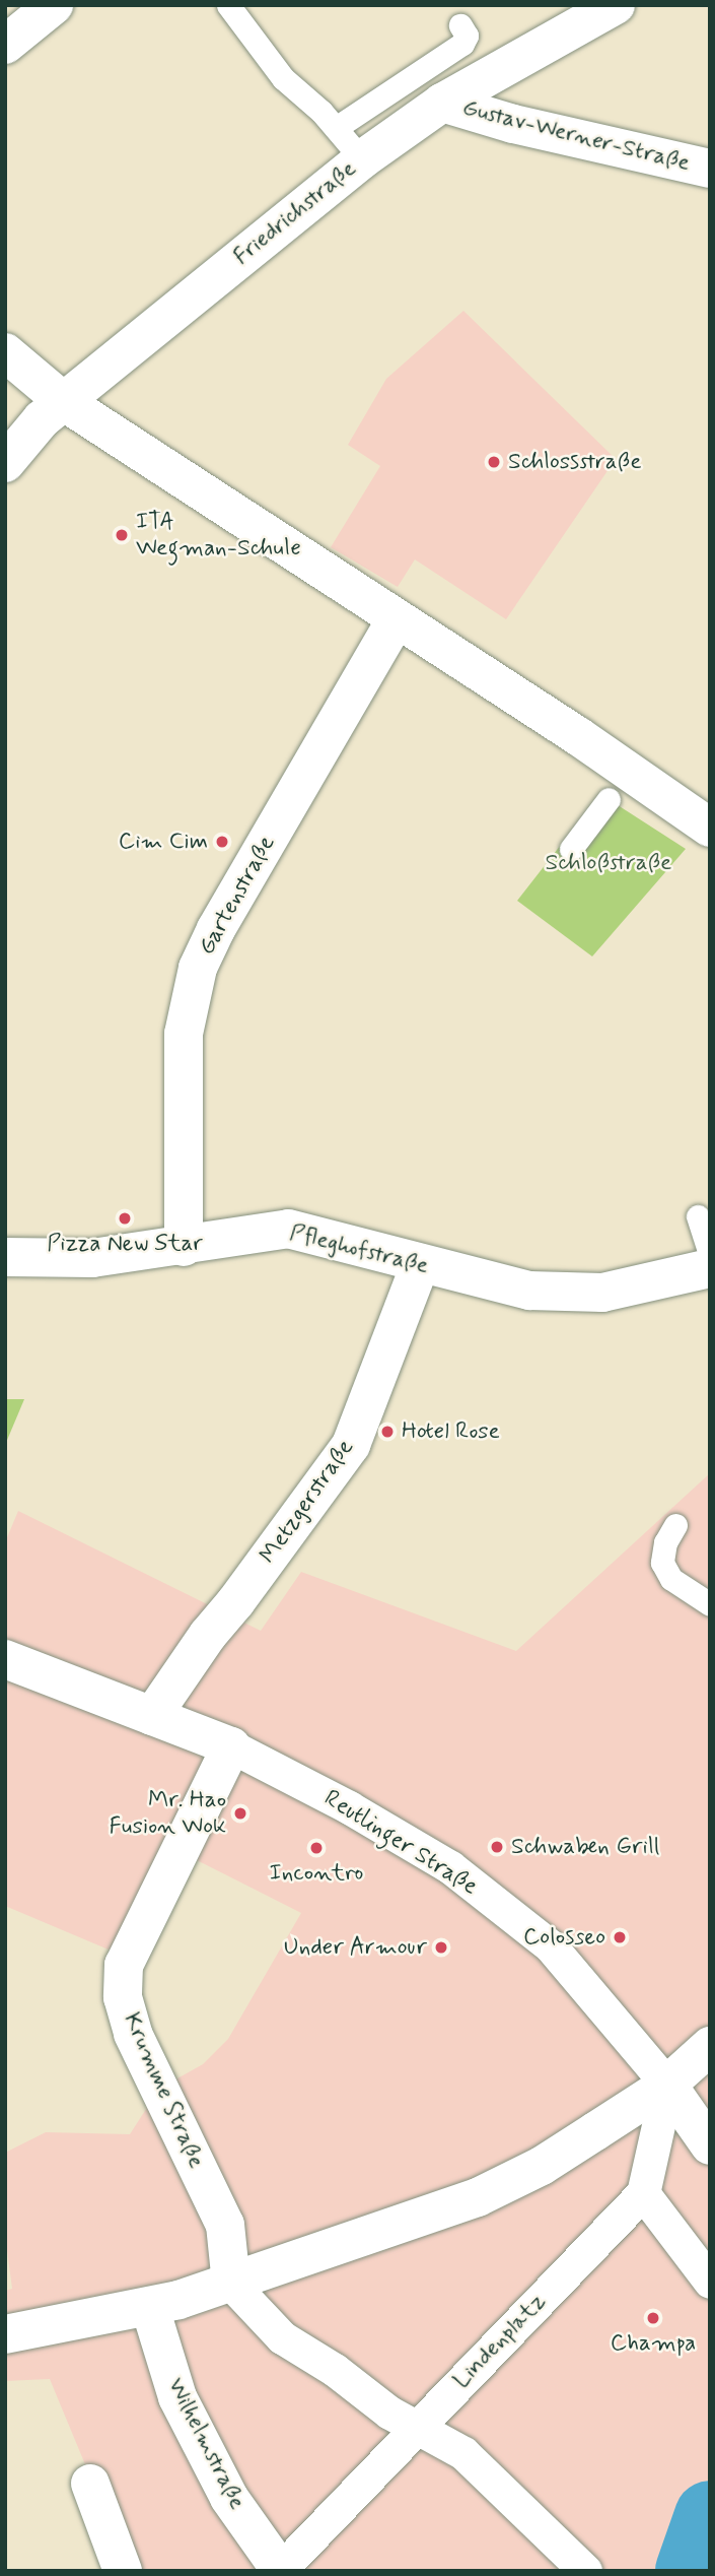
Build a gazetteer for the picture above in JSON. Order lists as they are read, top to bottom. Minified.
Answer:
{"streets":{"street":["Gustav-Werner-Straße","Friedrichstraße","Gartenstraße","Pfleghofstraße","Metzgerstraße","Reutlinger Straße","Krumme Straße","Lindenplatz","Wilhelmstraße"]},"crossings":[["Gustav-Werner-Straße","Friedrichstraße"],["Gartenstraße","Pfleghofstraße"],["Pfleghofstraße","Metzgerstraße"],["Metzgerstraße","Reutlinger Straße"],["Reutlinger Straße","Krumme Straße"],["Lindenplatz","Wilhelmstraße"]],"parks":["Schloßstraße"],"places":["Schlossstraße","ITA Wegman-Schule","Cim Cim","Pizza New Star","Hotel Rose","Mr. Hao Fusion Wok","Schwaben Grill","Incontro","Colosseo","Under Armour","Champa"]}
